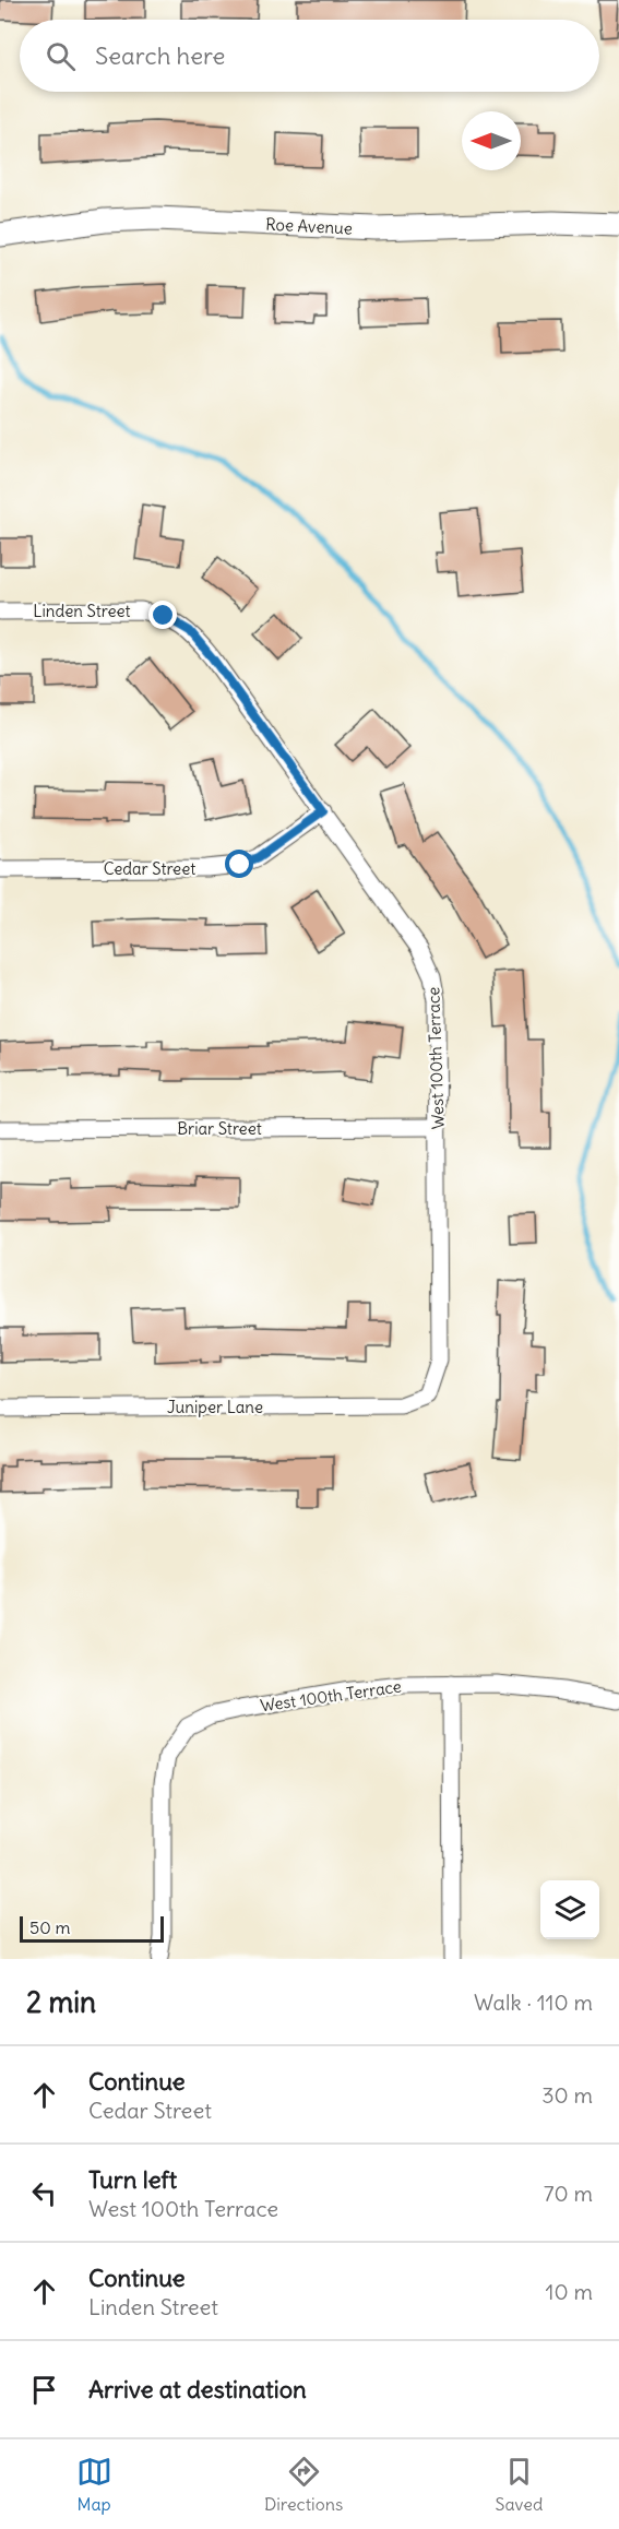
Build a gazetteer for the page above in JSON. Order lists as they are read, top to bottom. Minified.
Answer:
{"streets":{"main road":["Roe Avenue"],"street":["Linden Street","Cedar Street","West 100th Terrace","Briar Street","Juniper Lane"]},"crossings":[["Linden Street","West 100th Terrace"],["Cedar Street","West 100th Terrace"],["West 100th Terrace","Briar Street"],["West 100th Terrace","Juniper Lane"]],"scale_bar":"50 m","north":"left","page":{"search":"Search here","scale":"50 m","heading":["2 min","Walk · 110 m"],"list":[["Continue","Cedar Street","30 m"],["Turn left","West 100th Terrace","70 m"],["Continue","Linden Street","10 m"],"Arrive at destination"],"nav":["Map","Directions","Saved"]}}
